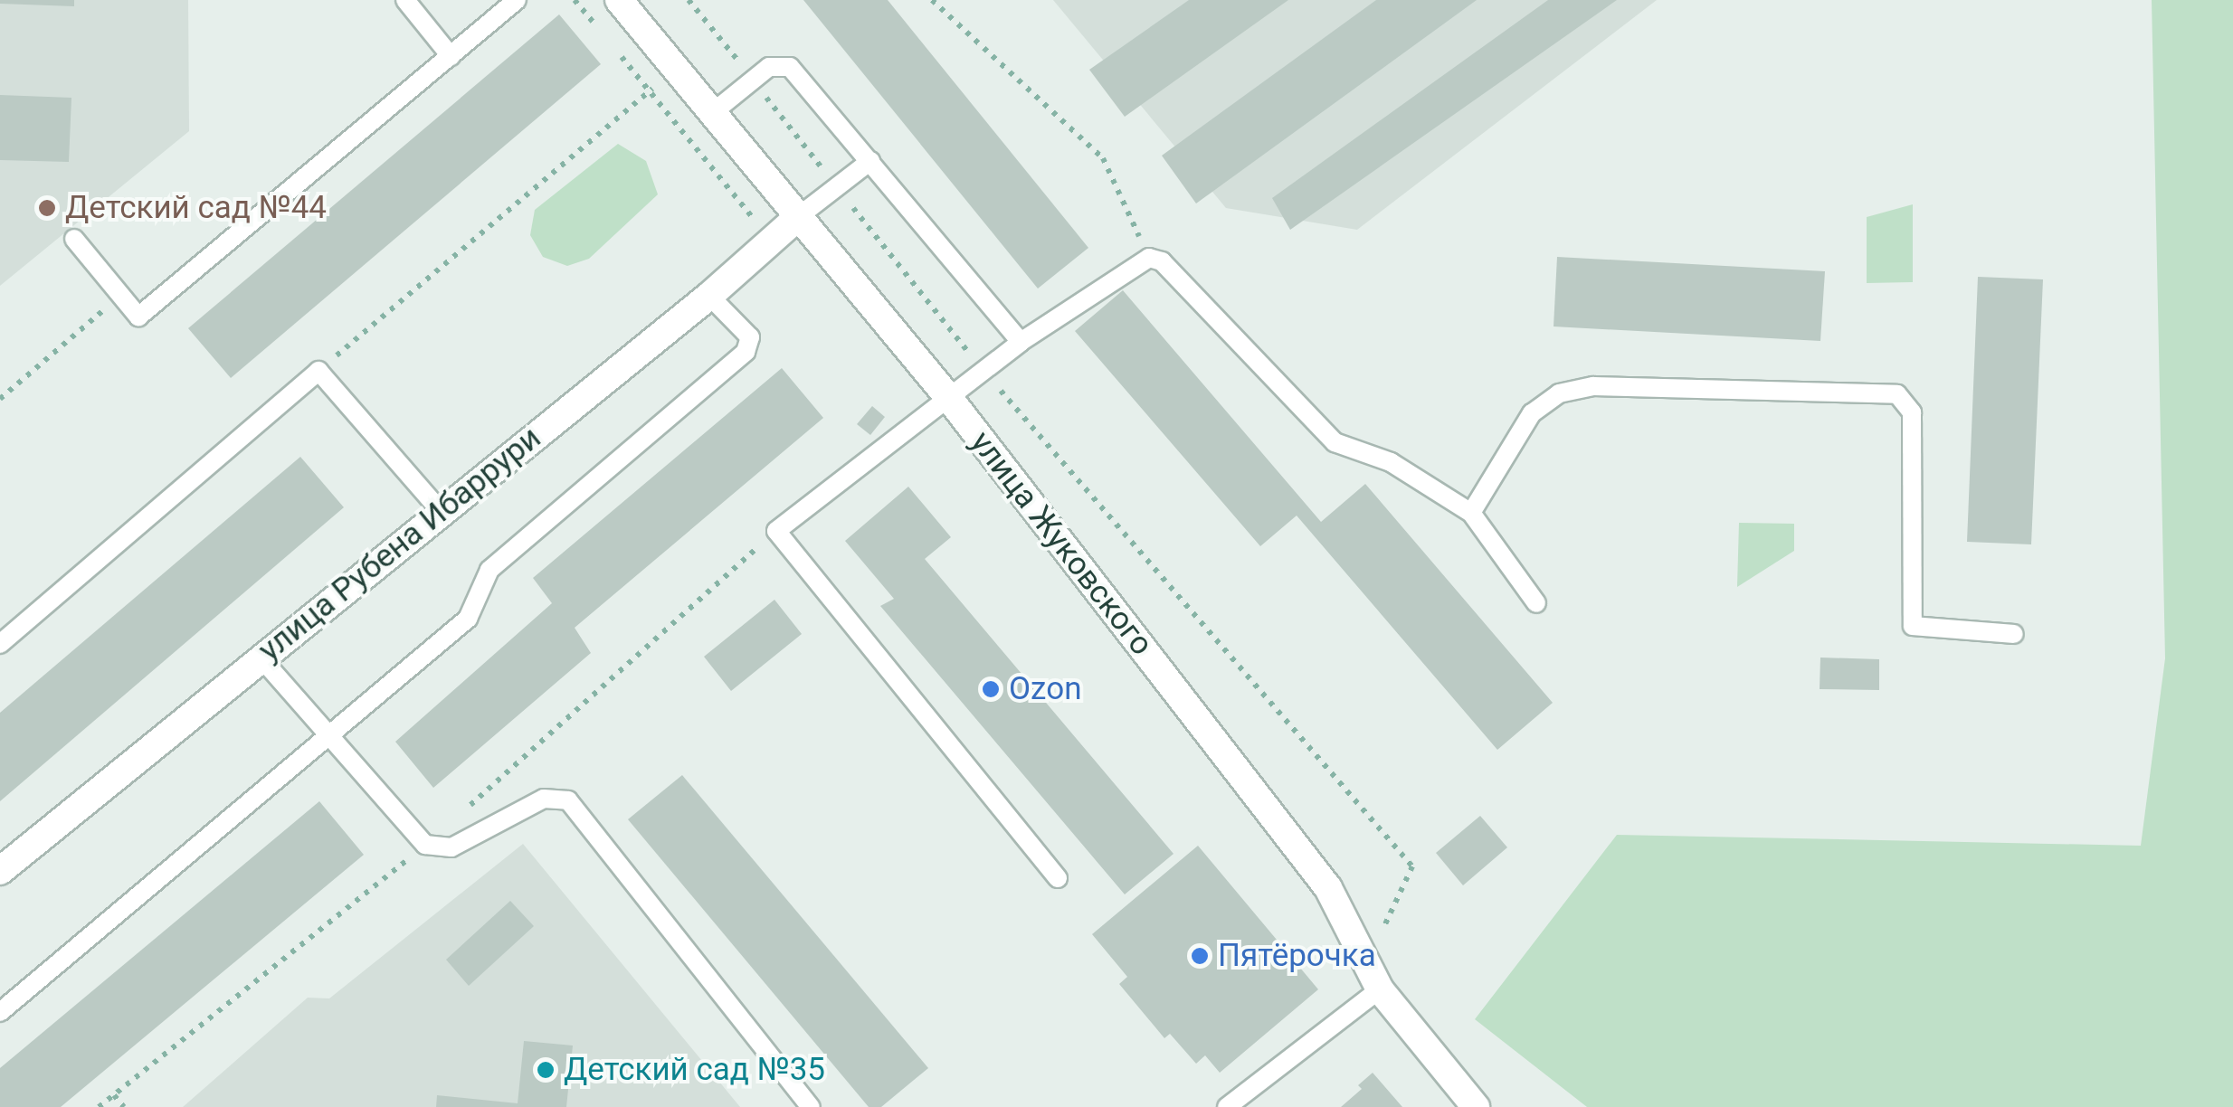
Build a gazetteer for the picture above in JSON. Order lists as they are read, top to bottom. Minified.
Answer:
{"streets":{"street":["улица Жуковского","улица Рубена Ибаррури"]},"crossings":[["улица Жуковского","улица Рубена Ибаррури"]],"places":["Детский сад №44","Ozon","Пятёрочка","Детский сад №35"]}
